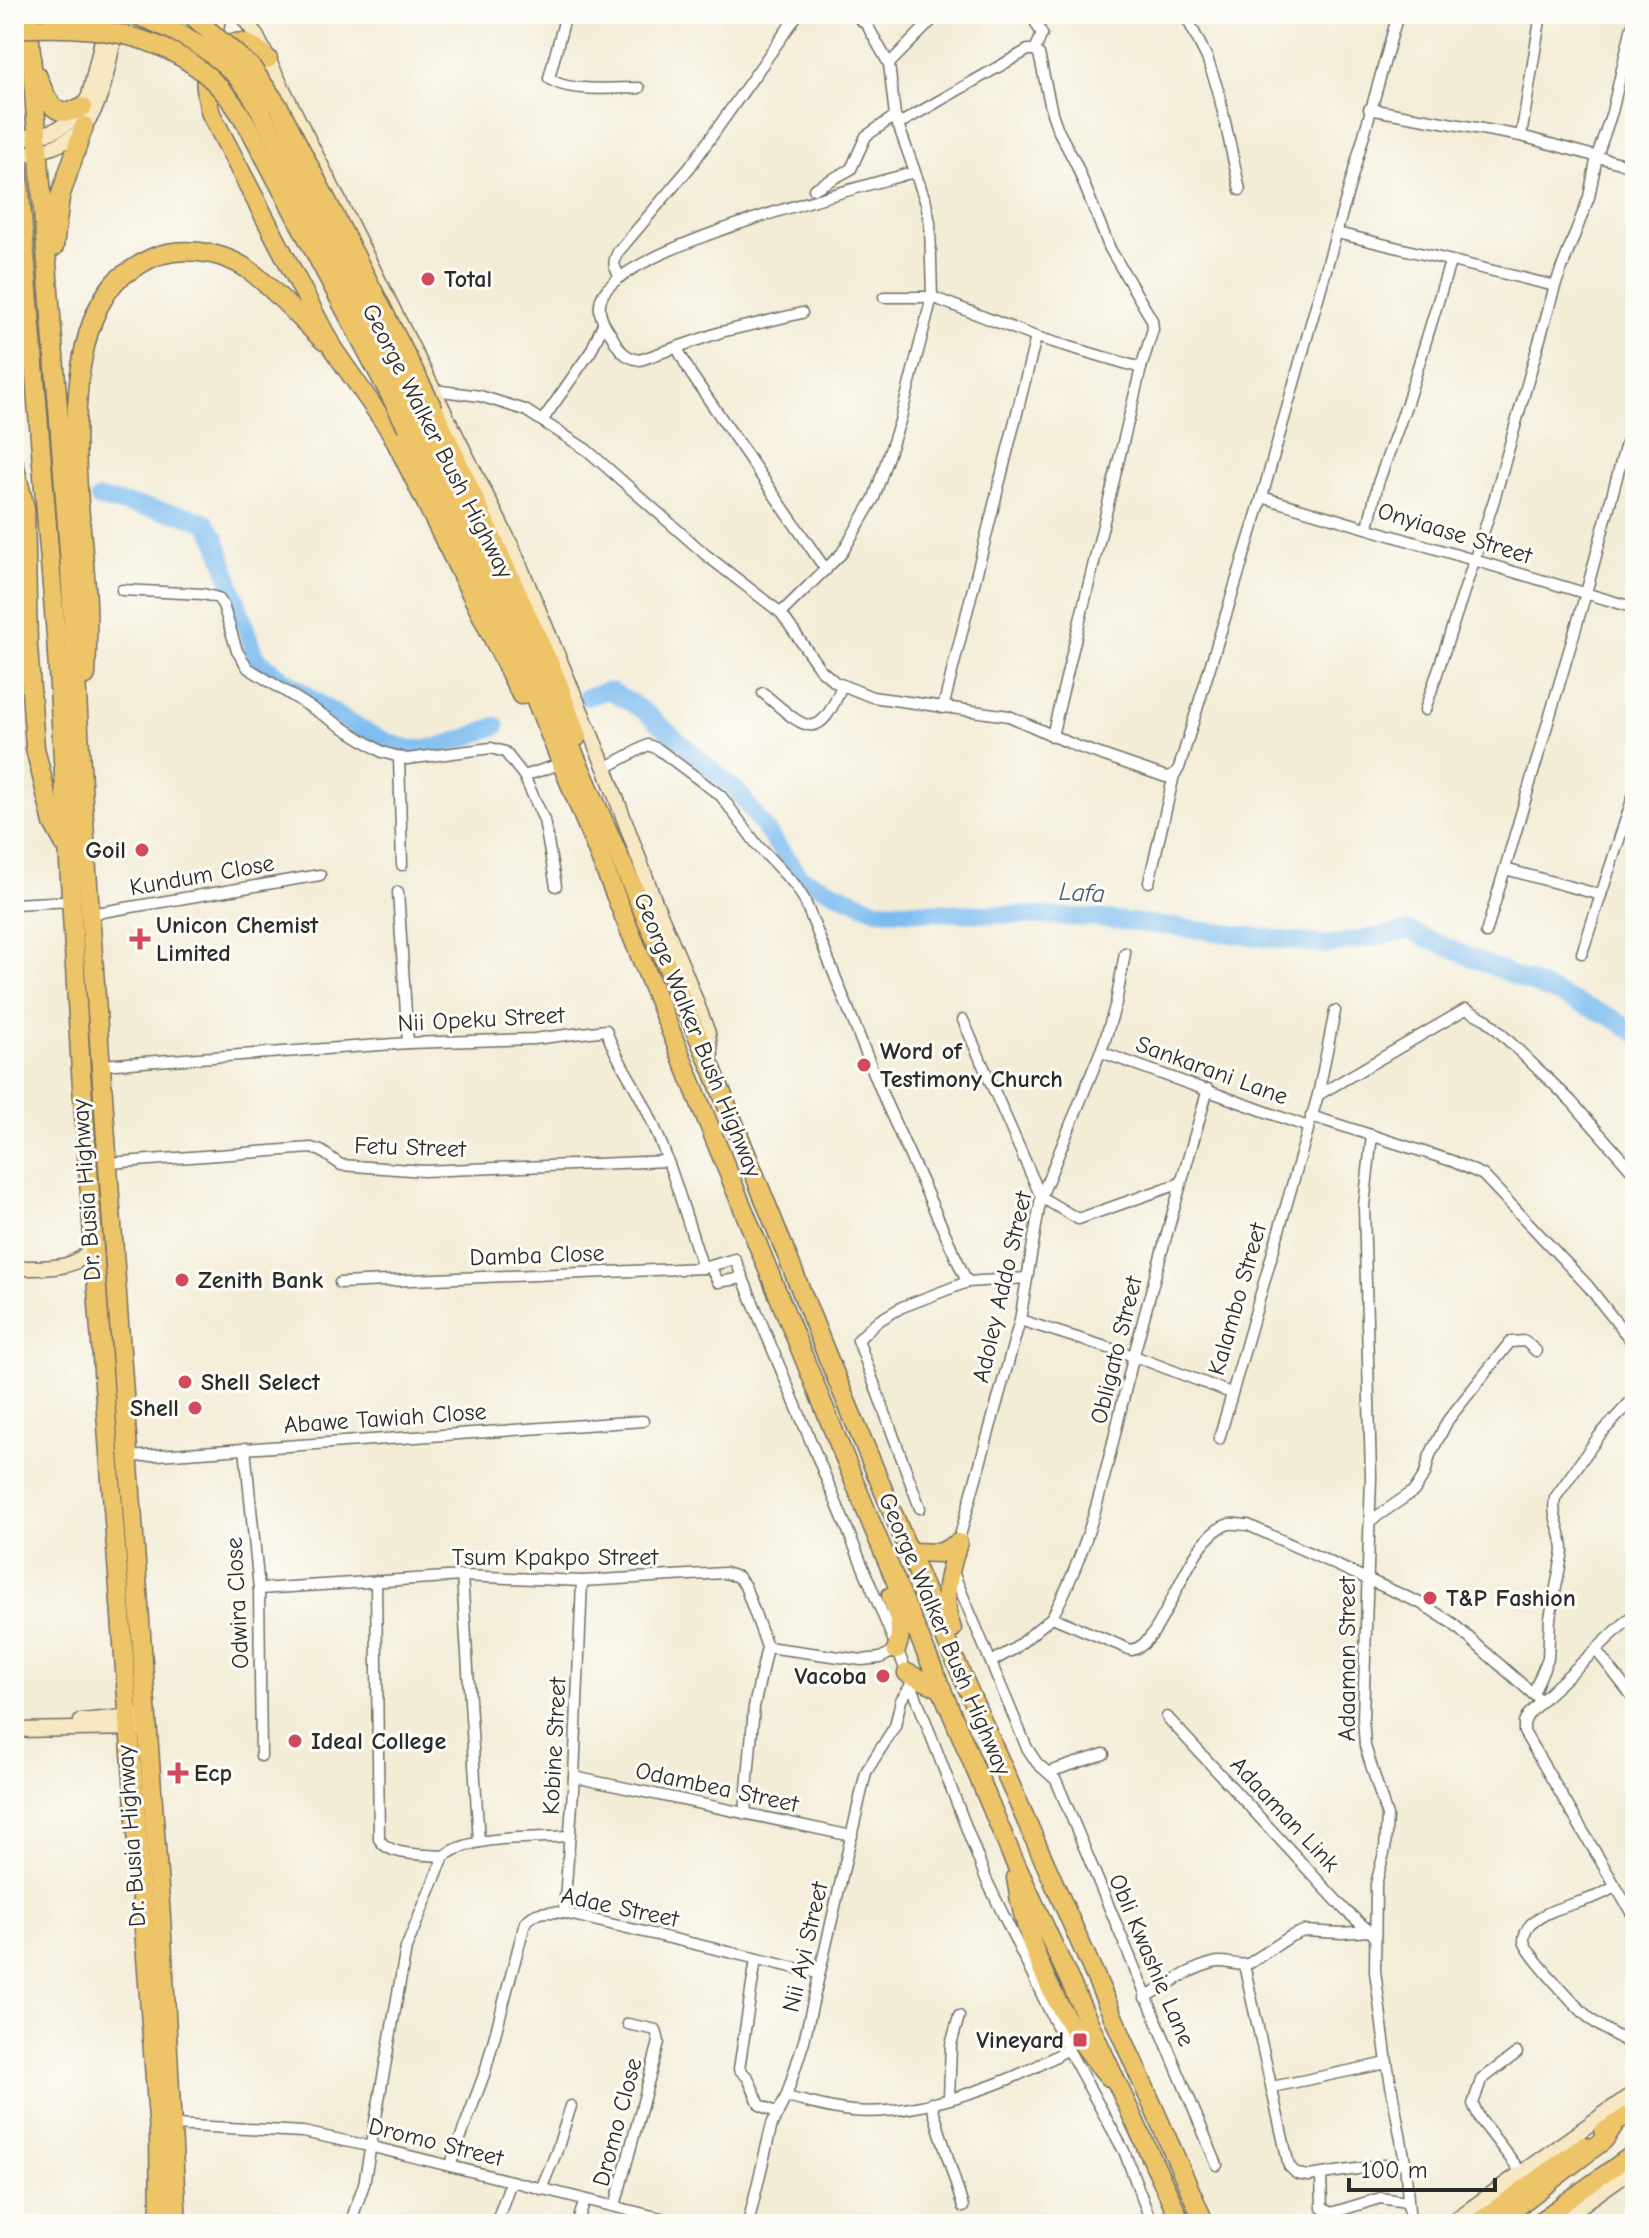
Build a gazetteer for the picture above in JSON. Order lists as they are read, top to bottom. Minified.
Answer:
{"streets":{"highway":["George Walker Bush Highway","Dr. Busia Highway"],"street":["Onyiaase Street","Kundum Close","Nii Opeku Street","Sankarani Lane","Fetu Street","Damba Close","Adoley Addo Street","Kalambo Street","Obligato Street","Abawe Tawiah Close","Tsum Kpakpo Street","Odwira Close","Adaaman Street","Kobine Street","Odambea Street","Adaaman Link","Adae Street","Nii Ayi Street","Obli Kwashie Lane","Dromo Close","Dromo Street"]},"crossings":[["Kundum Close","Dr. Busia Highway"],["Nii Opeku Street","Fetu Street"],["Nii Opeku Street","Dr. Busia Highway"],["Nii Opeku Street","Damba Close"],["Sankarani Lane","Adoley Addo Street"],["Sankarani Lane","Kalambo Street"],["Sankarani Lane","Obligato Street"],["Sankarani Lane","Adaaman Street"],["Fetu Street","Dr. Busia Highway"],["Dr. Busia Highway","Abawe Tawiah Close"],["Dr. Busia Highway","Dromo Street"],["Adoley Addo Street","Kalambo Street"],["Kalambo Street","Obligato Street"],["Abawe Tawiah Close","Odwira Close"],["Tsum Kpakpo Street","Odwira Close"],["Tsum Kpakpo Street","Kobine Street"],["Adaaman Street","Adaaman Link"],["Kobine Street","Odambea Street"],["Kobine Street","Adae Street"],["Odambea Street","Nii Ayi Street"],["Adae Street","Nii Ayi Street"],["Adae Street","Dromo Street"],["Dromo Close","Dromo Street"]],"water":["Lafa"],"places":{"other":["Total","Goil","Word of Testimony Church","Zenith Bank","Shell Select","Shell","T&P Fashion","Vacoba","Ideal College"],"health":["Unicon Chemist Limited","Ecp"],"transit":["Vineyard"]},"scale_bar":"100 m"}
